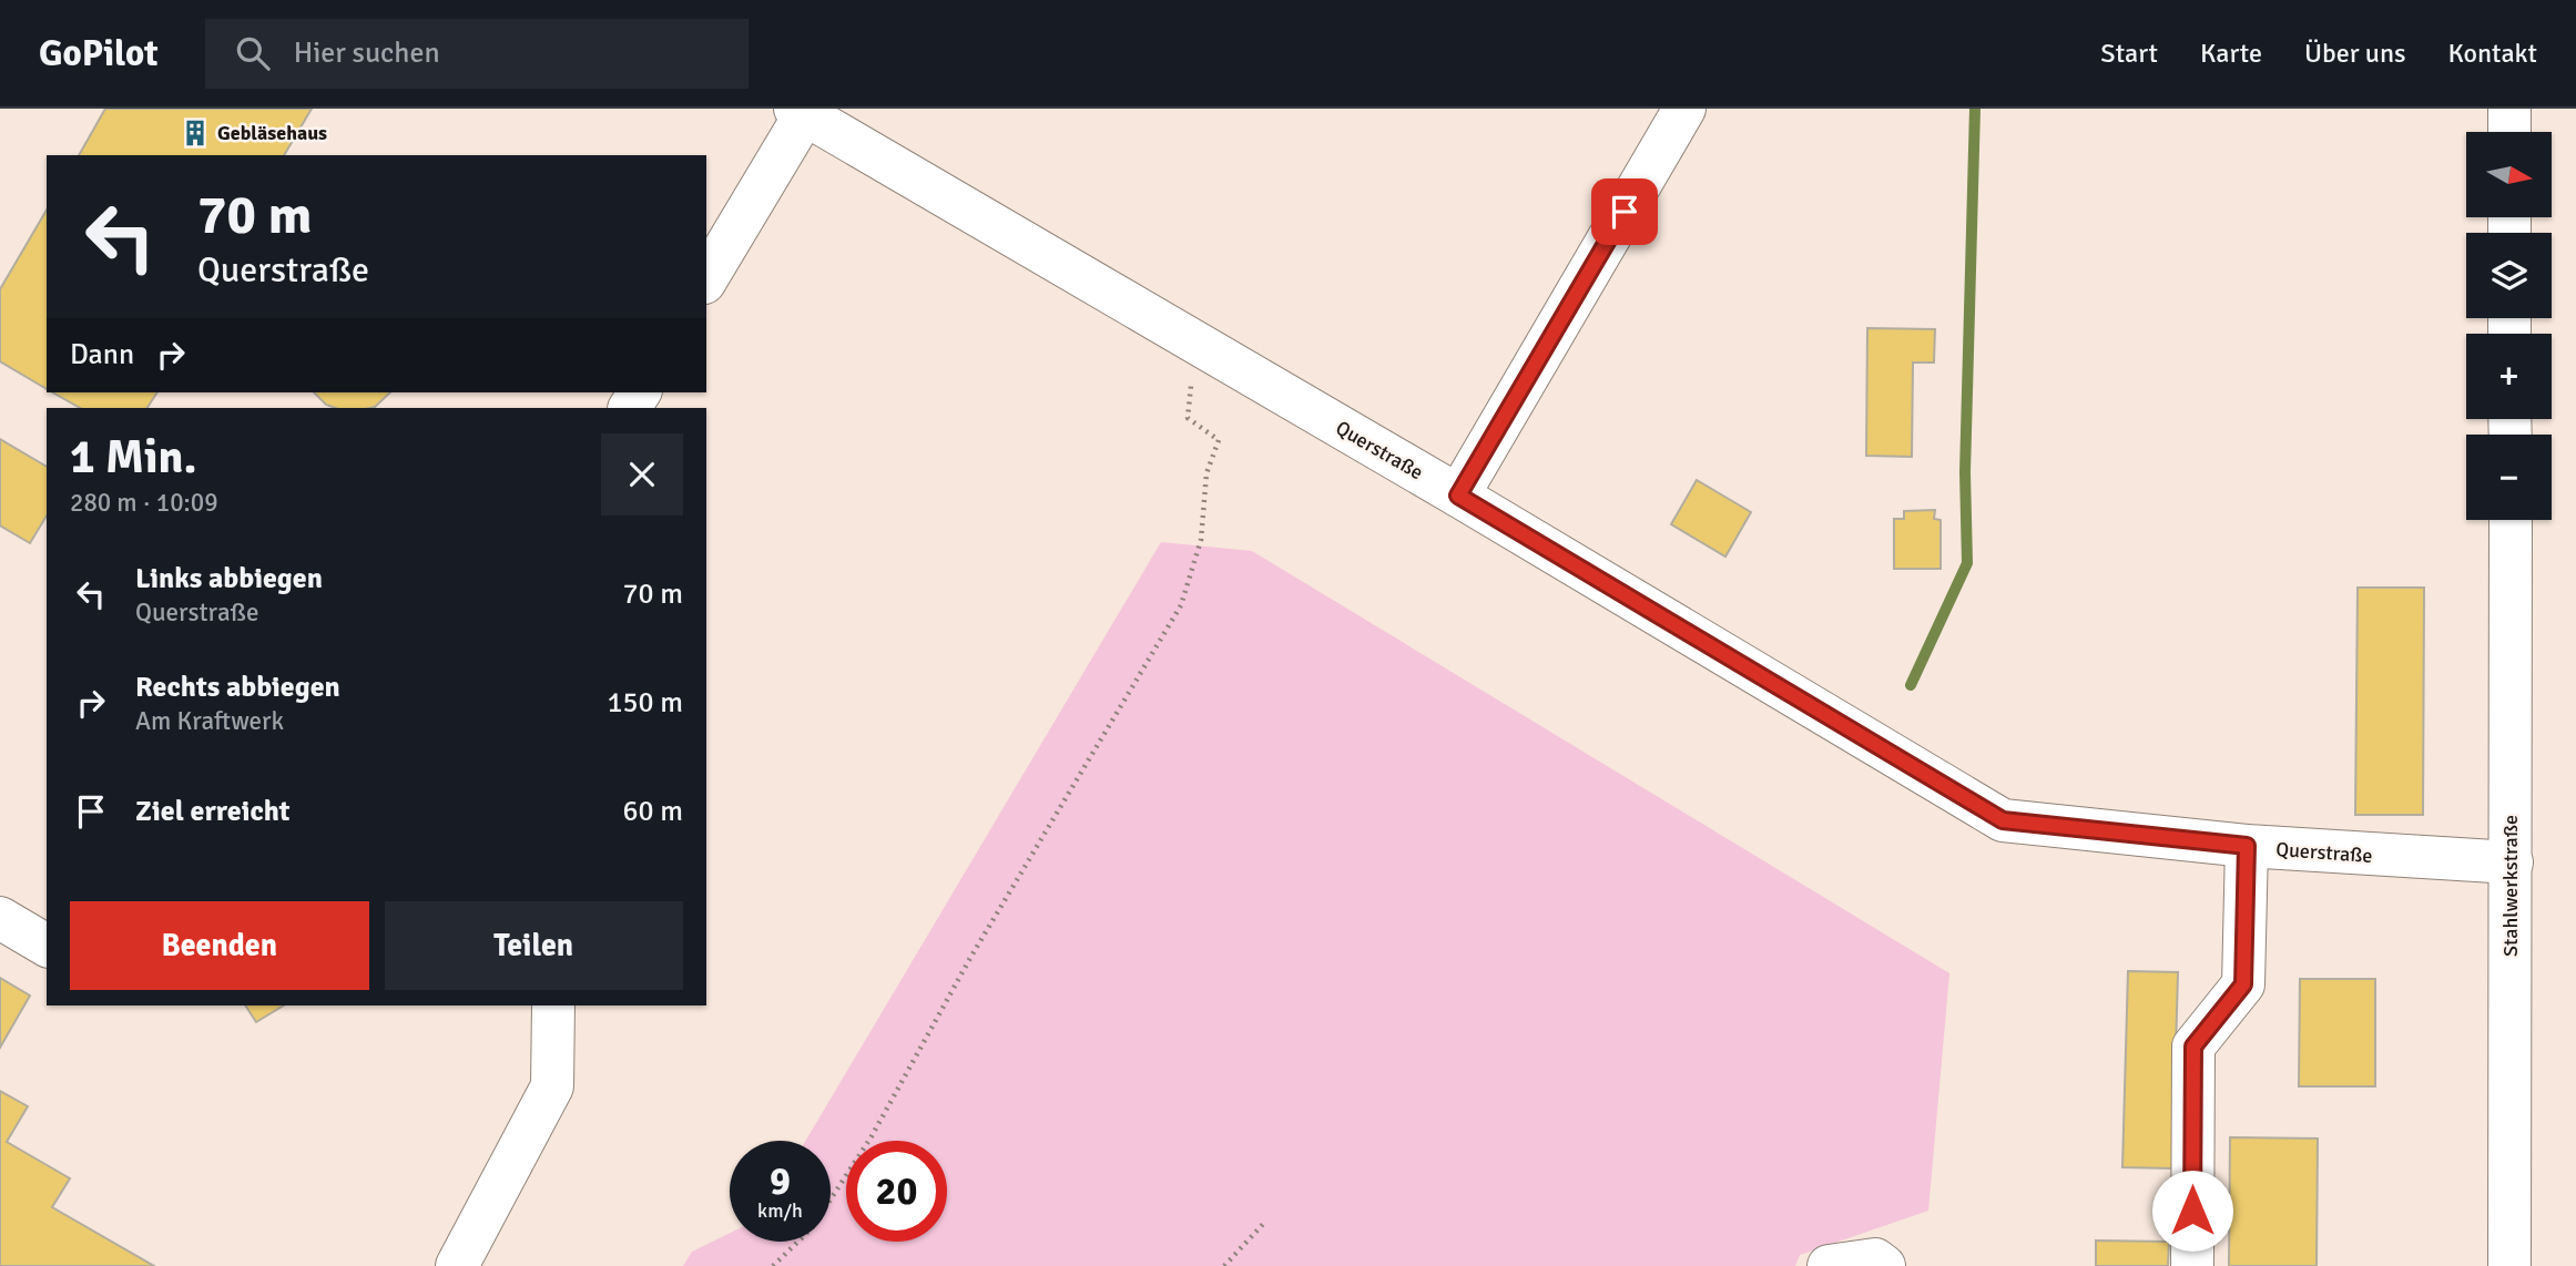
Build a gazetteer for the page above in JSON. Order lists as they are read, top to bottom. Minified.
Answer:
{"streets":{"street":["Querstraße","Stahlwerkstraße"]},"crossings":[["Querstraße","Stahlwerkstraße"]],"places":{"building":["Gebläsehaus"]},"north":"right","page":{"header":"GoPilot","search":"Hier suchen","nav":["Start","Karte","Über uns","Kontakt"],"map_buttons":["+","−"],"turn":["70 m","Querstraße"],"then":"Dann","heading":["1 Min.","280 m · 10:09"],"list":[{"name":"Links abbiegen","note":"Querstraße","value":"70 m"},{"name":"Rechts abbiegen","note":"Am Kraftwerk","value":"150 m"},{"name":"Ziel erreicht","value":"60 m"}],"buttons":["Beenden","Teilen"],"speed":"9 km/h","limit":"20"}}
